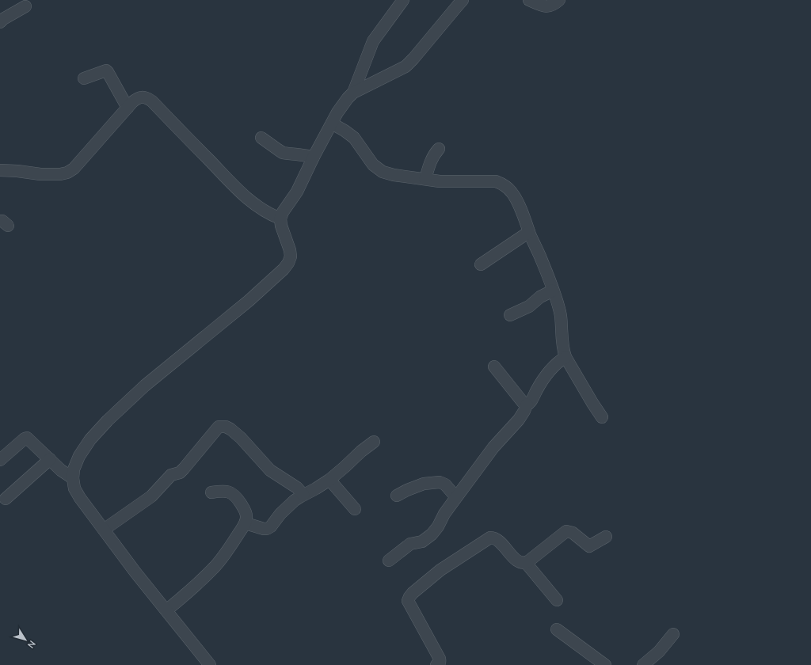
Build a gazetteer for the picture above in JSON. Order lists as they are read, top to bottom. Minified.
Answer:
{"north":"bottom right"}
